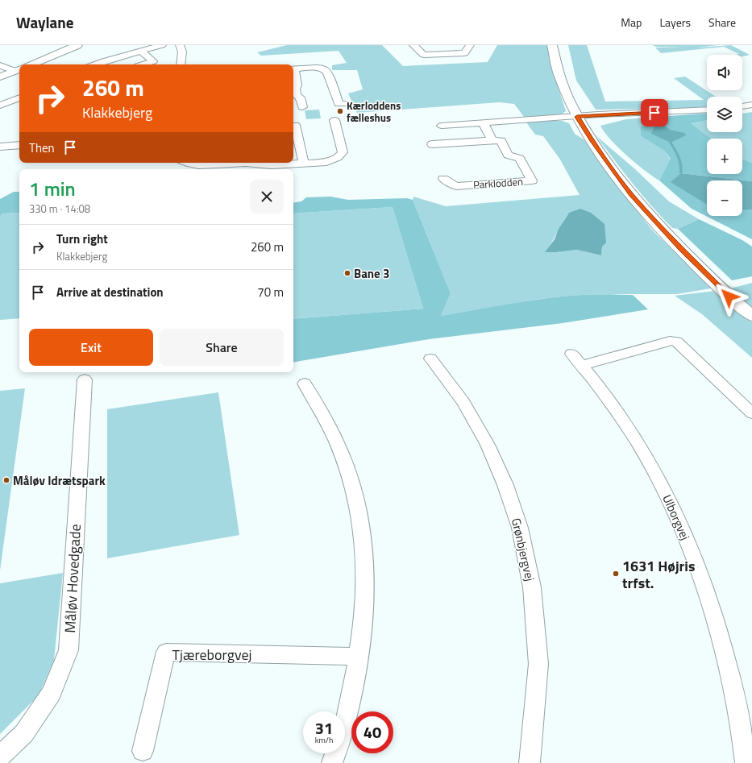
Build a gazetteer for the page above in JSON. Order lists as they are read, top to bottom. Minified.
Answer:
{"streets":{"street":["Parklodden","Ulborgvej","Grønbjergvej","Måløv Hovedgade","Tjæreborgvej"]},"places":["Kærloddens fælleshus","Bane 3","Måløv Idrætspark","1631 Højris trfst."],"page":{"header":"Waylane","nav":["Map","Layers","Share"],"map_buttons":["+","−"],"turn":["260 m","Klakkebjerg"],"then":"Then","heading":["1 min","330 m · 14:08"],"list":[{"name":"Turn right","note":"Klakkebjerg","value":"260 m"},{"name":"Arrive at destination","value":"70 m"}],"buttons":["Exit","Share"],"speed":"31 km/h","limit":"40"}}
